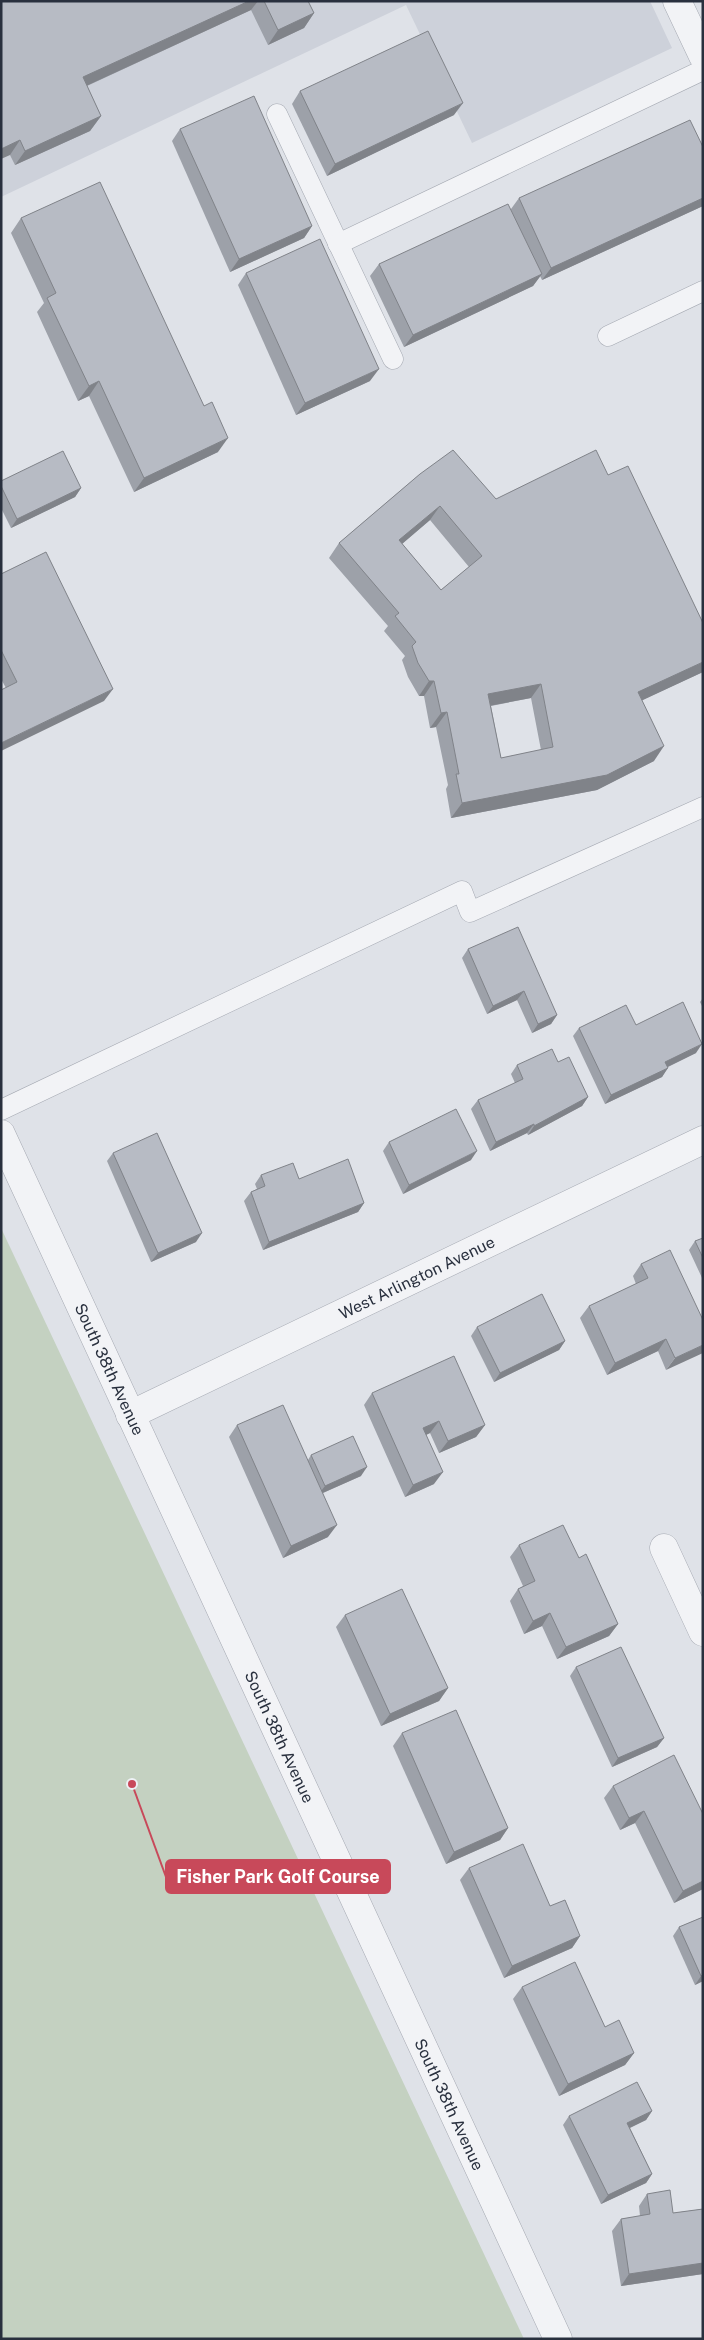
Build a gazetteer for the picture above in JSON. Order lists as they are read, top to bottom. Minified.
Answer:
{"streets":{"street":["West Arlington Avenue","South 38th Avenue"]},"crossings":[["West Arlington Avenue","South 38th Avenue"]],"places":["Fisher Park Golf Course"]}
